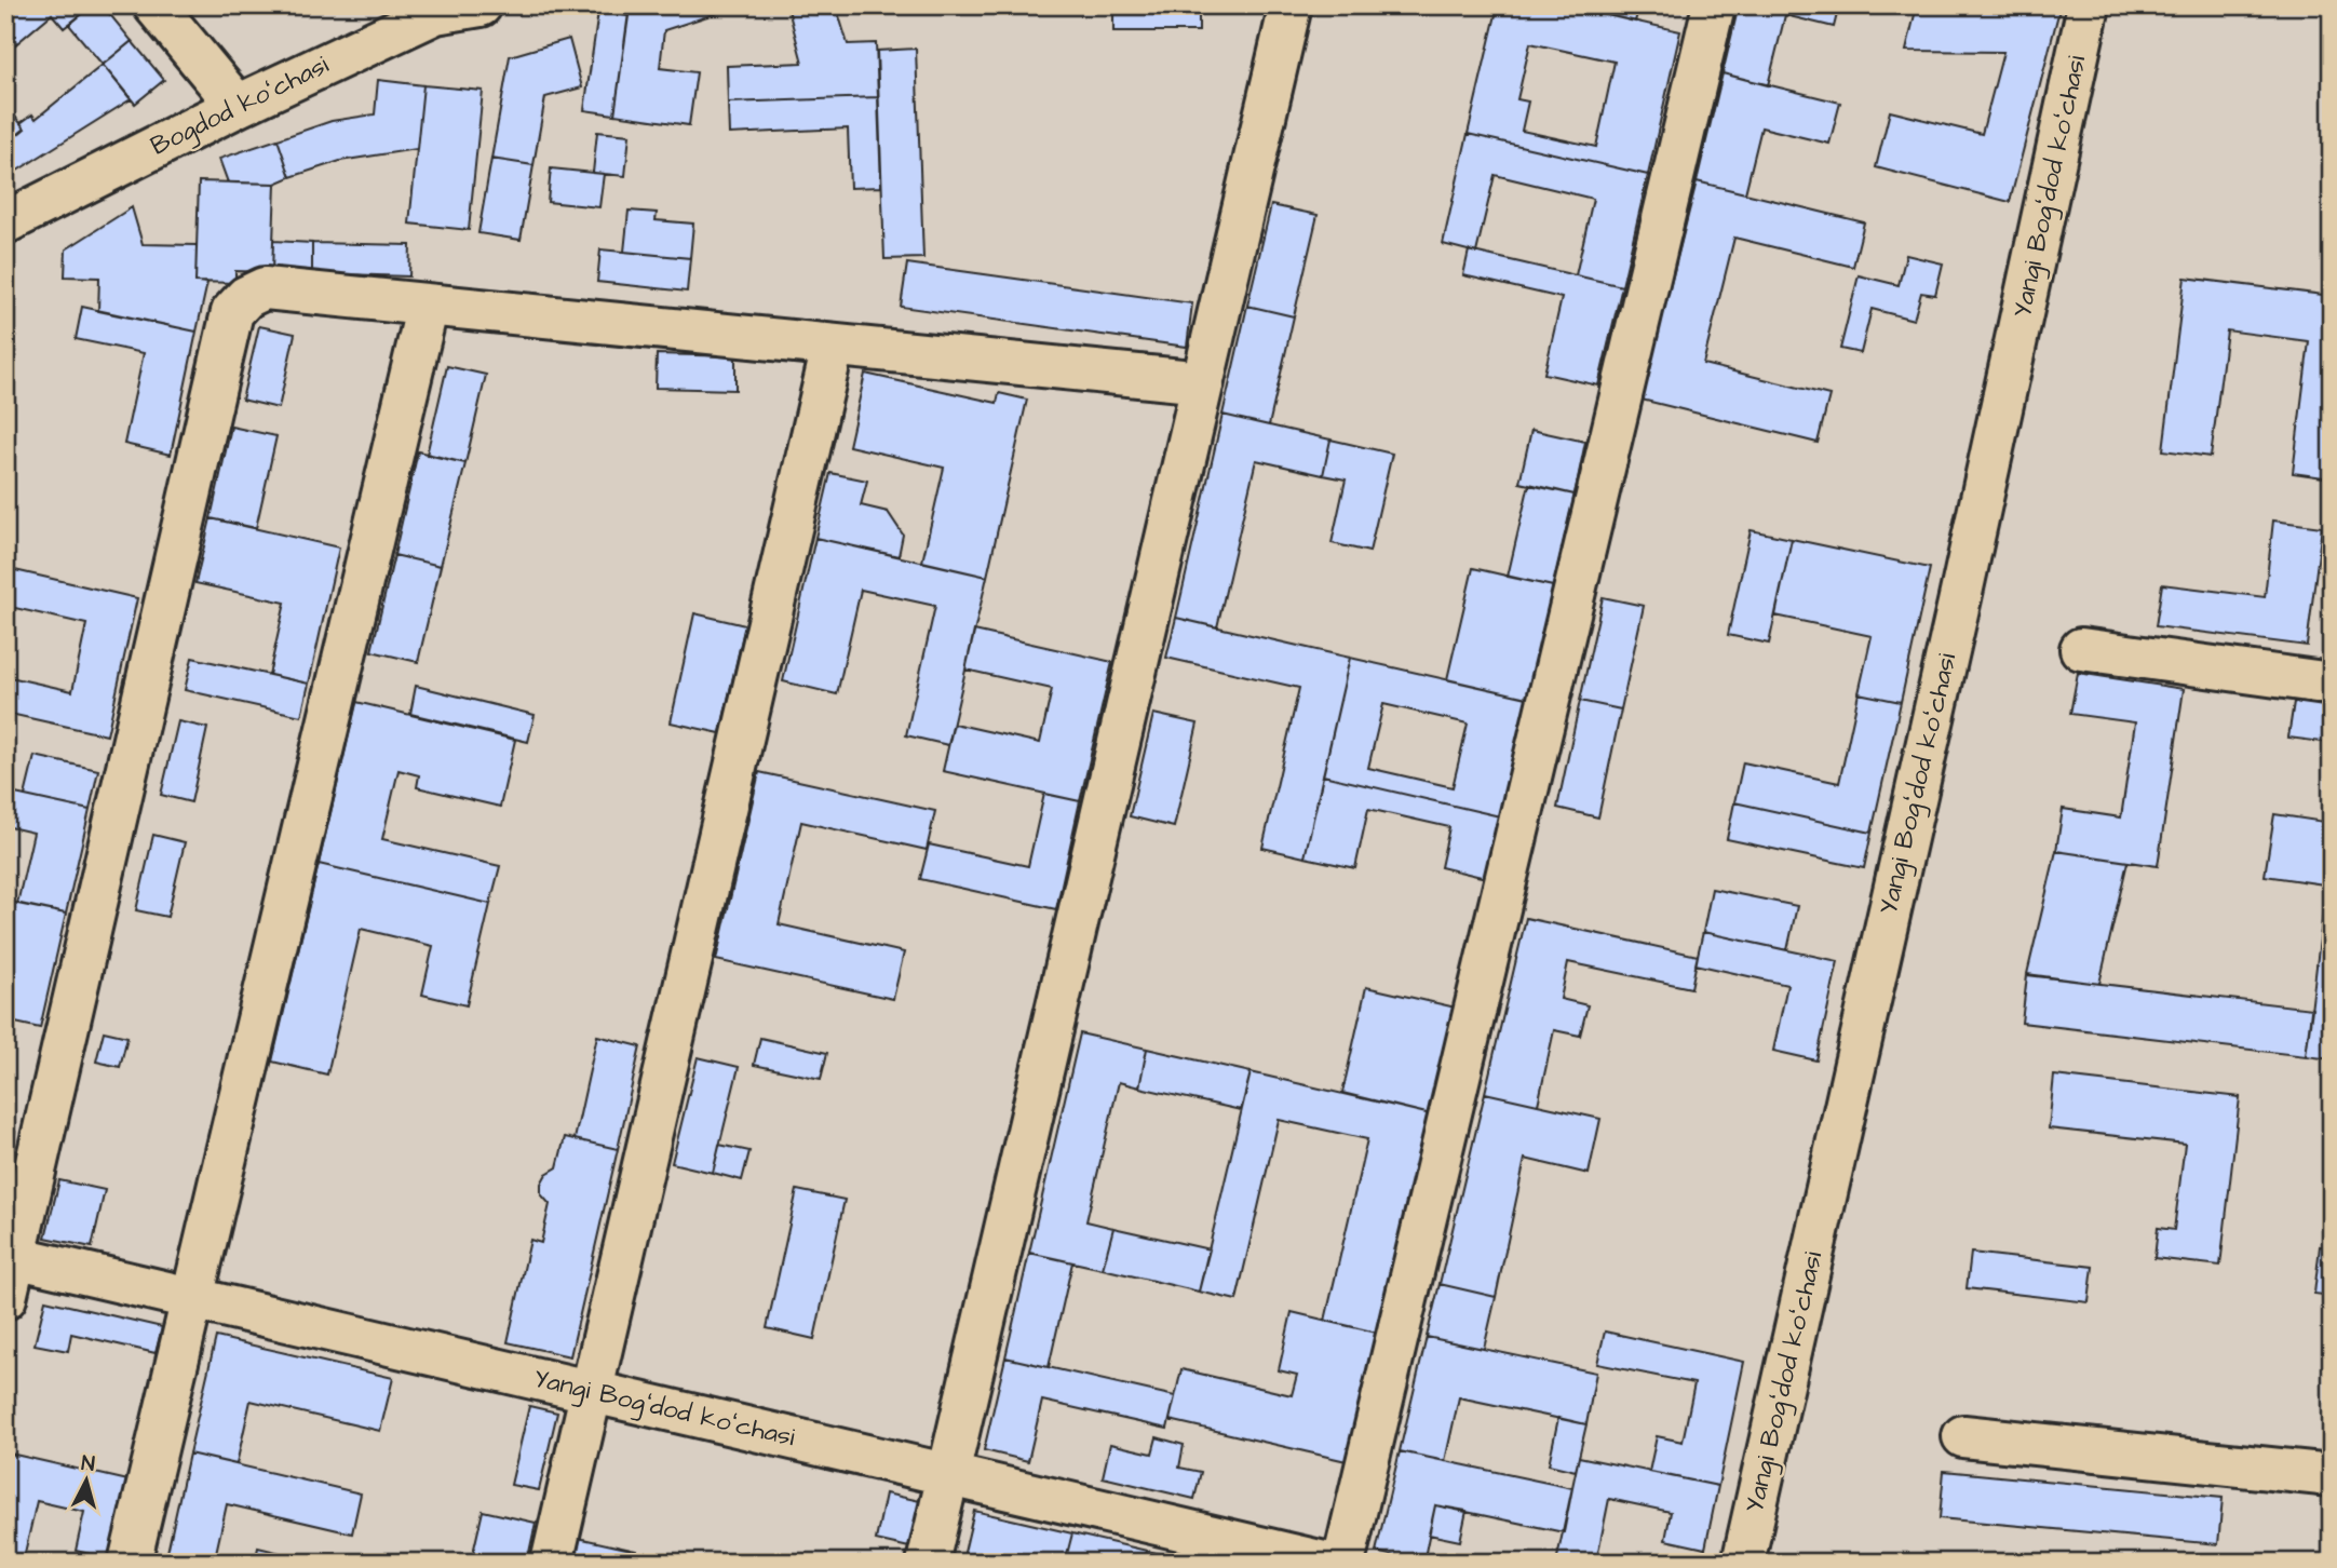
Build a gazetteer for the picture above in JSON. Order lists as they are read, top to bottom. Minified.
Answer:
{"streets":{"street":["Bogdod koʻchasi","Yangi Bogʻdod koʻchasi"]},"north":"top"}
